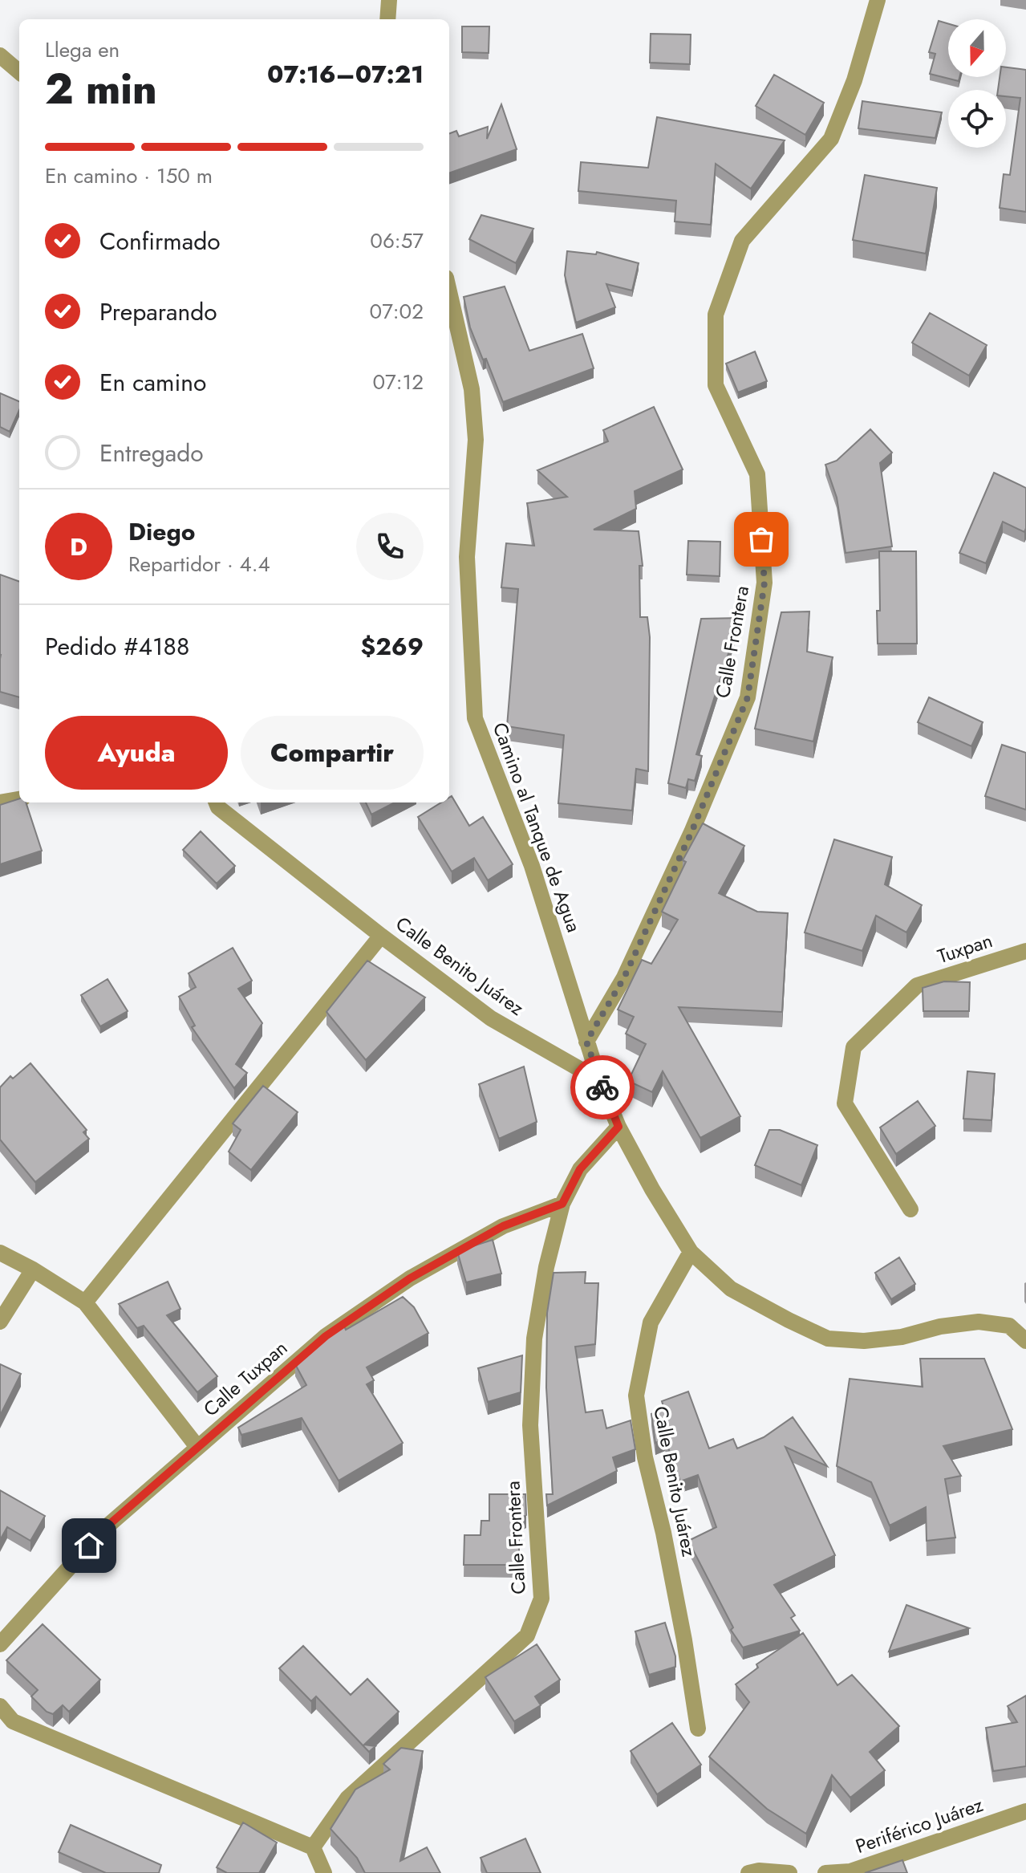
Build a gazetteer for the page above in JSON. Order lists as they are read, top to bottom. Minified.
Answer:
{"streets":{"street":["Calle Frontera","Camino al Tanque de Agua","Tuxpan","Calle Benito Juárez","Calle Tuxpan","Periférico Juárez"]},"crossings":[["Calle Frontera","Camino al Tanque de Agua"],["Calle Frontera","Calle Tuxpan"],["Camino al Tanque de Agua","Calle Benito Juárez"]],"north":"bottom","page":{"heading":["2 min","Llega en","07:16–07:21"],"panel":["Diego","Repartidor · 4.4","Pedido #4188","$269"],"bar":"En camino · 150 m","list":[["Confirmado","06:57"],["Preparando","07:02"],["En camino","07:12"],"Entregado"],"round":"D","buttons":["Ayuda","Compartir"]}}
